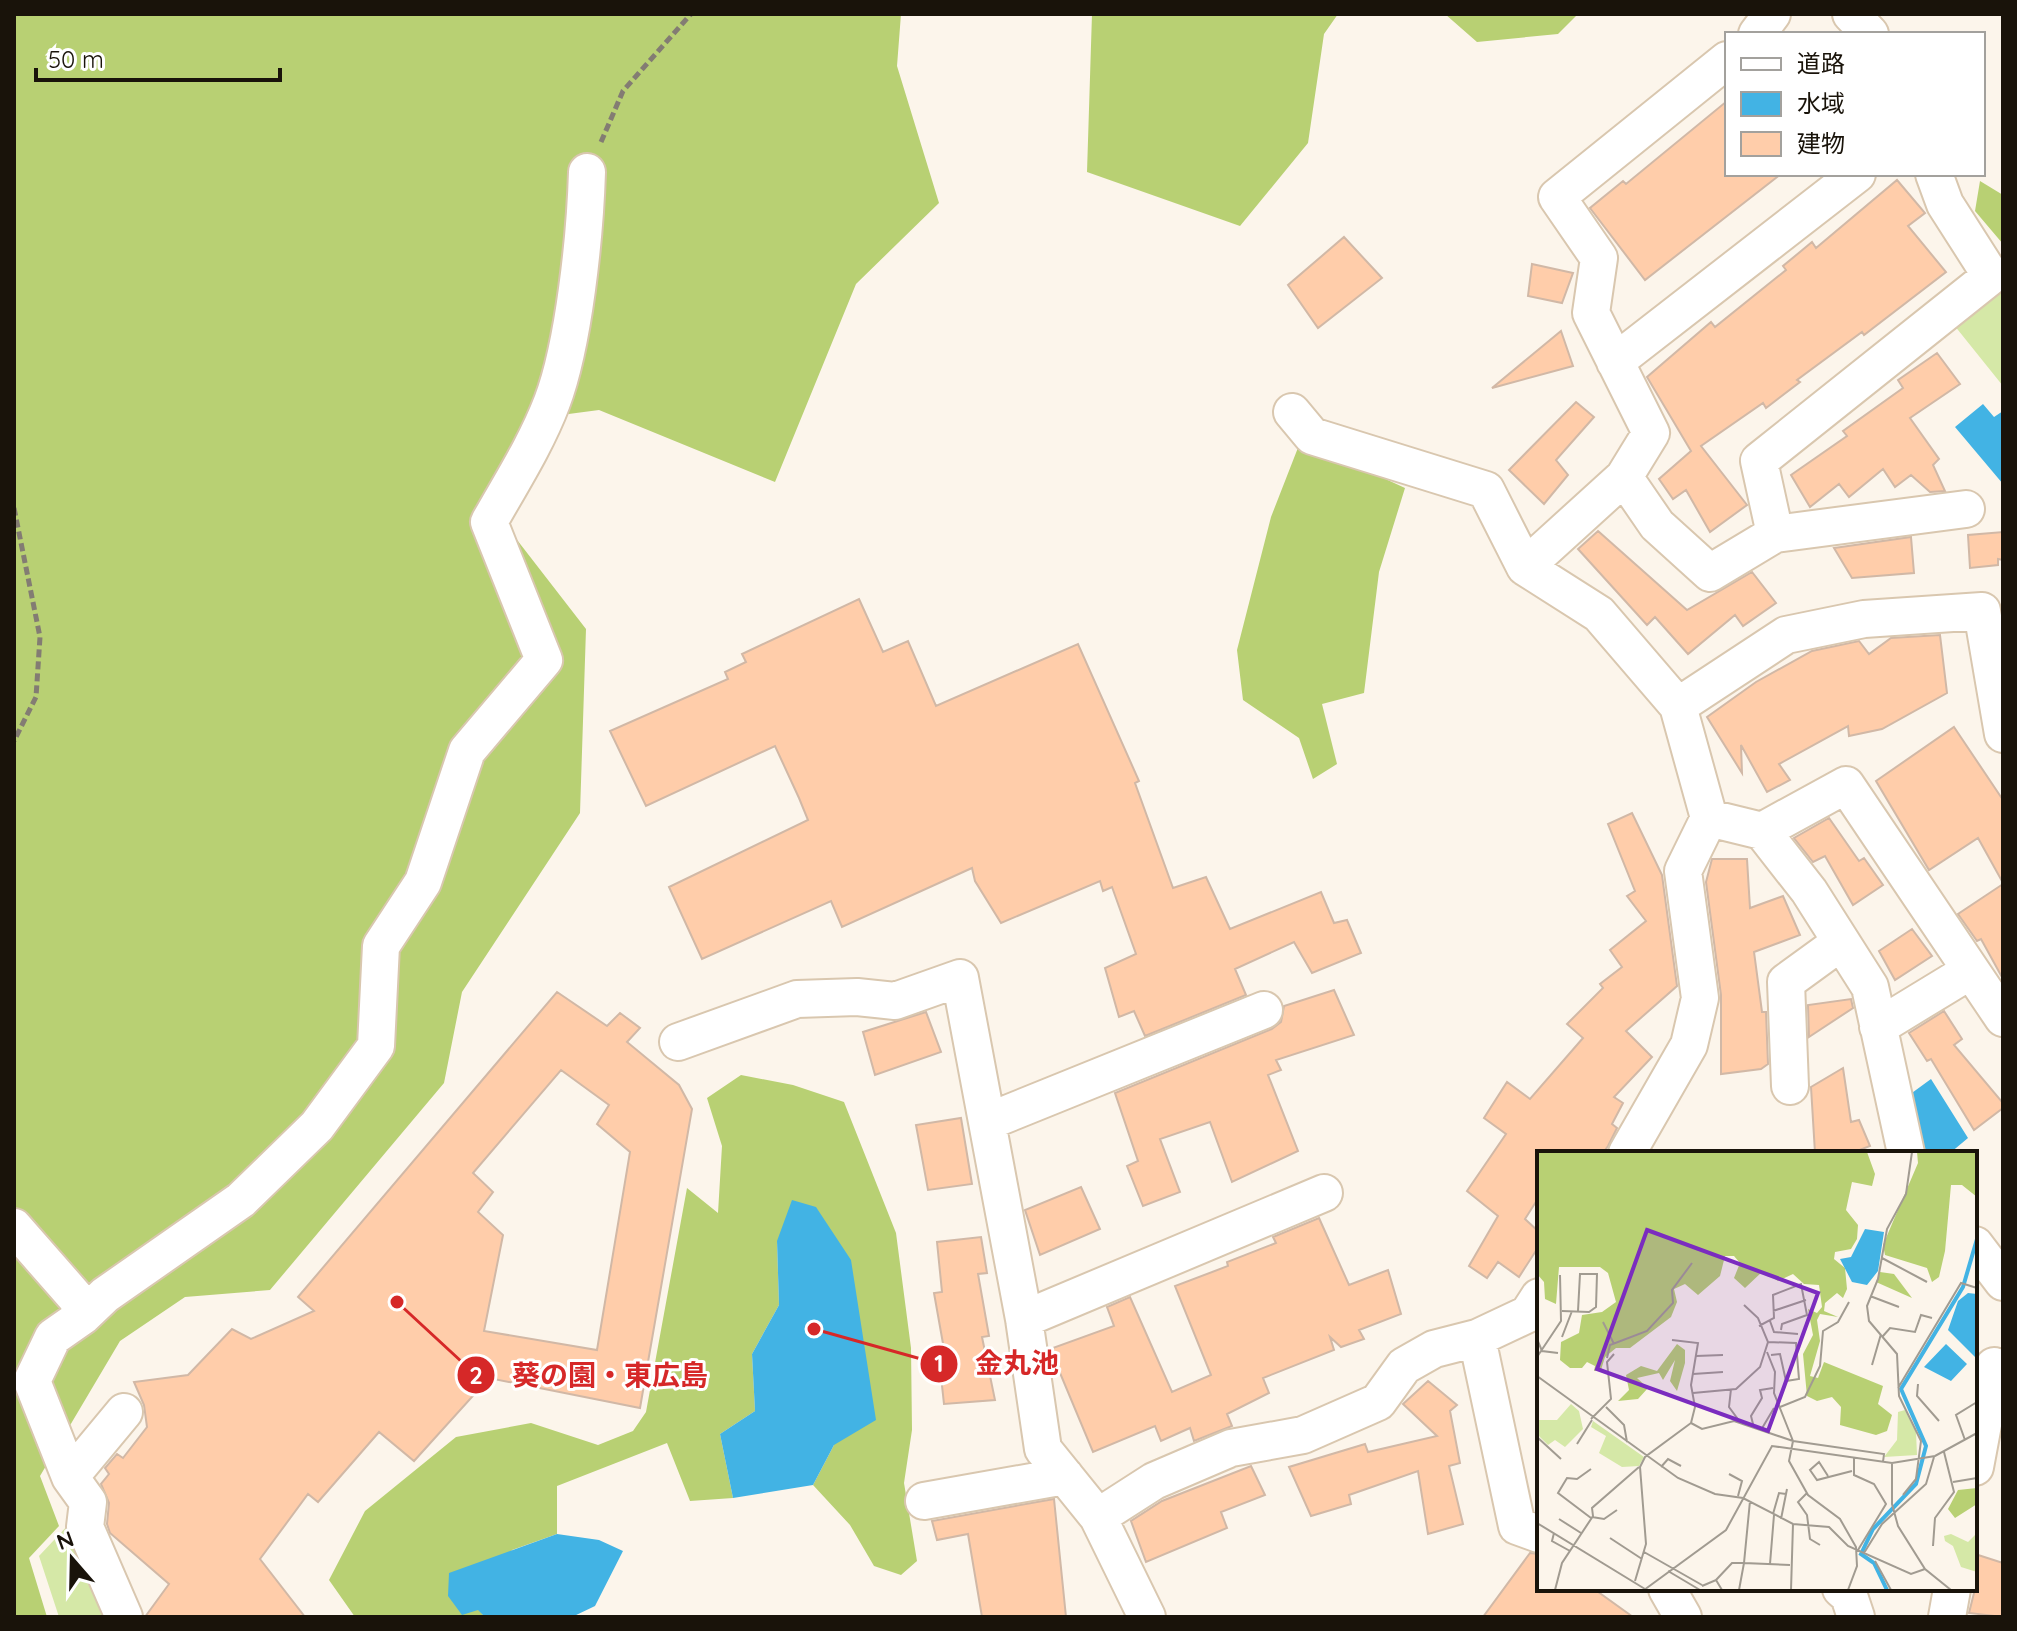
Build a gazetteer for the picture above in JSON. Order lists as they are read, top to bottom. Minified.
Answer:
{"places":["葵の園・東広島","金丸池"],"legend":["道路","水域","建物"],"scale_bar":"50 m","north":"top"}
